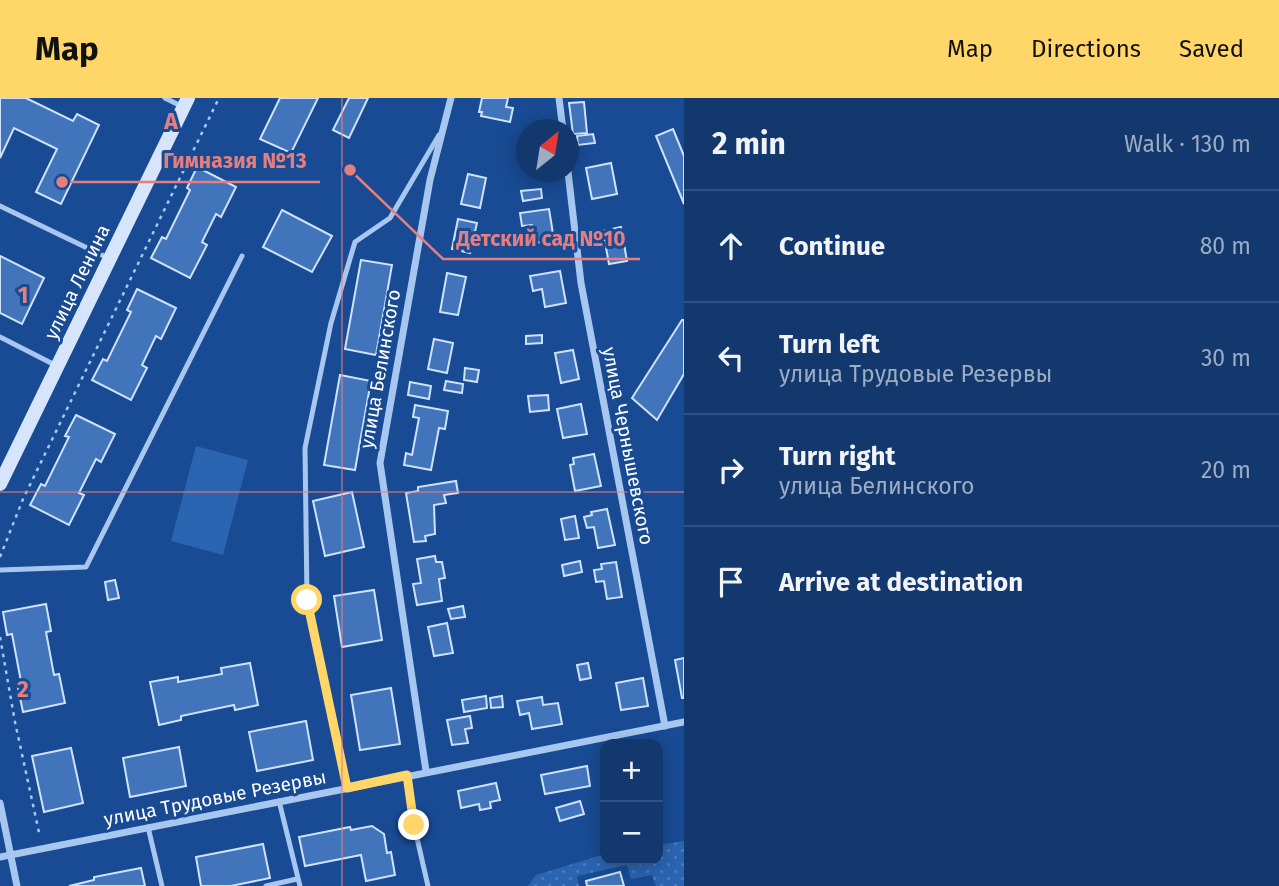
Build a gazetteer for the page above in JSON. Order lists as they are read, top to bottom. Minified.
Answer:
{"streets":{"street":["улица Ленина","улица Белинского","улица Чернышевского","улица Трудовые Резервы"]},"crossings":[["улица Белинского","улица Трудовые Резервы"],["улица Чернышевского","улица Трудовые Резервы"]],"places":["Детский сад №10","Гимназия №13"],"north":"top right","page":{"header":"Map","nav":["Map","Directions","Saved"],"heading":["2 min","Walk · 130 m"],"list":[["Continue","80 m"],["Turn left","улица Трудовые Резервы","30 m"],["Turn right","улица Белинского","20 m"],"Arrive at destination"],"map_buttons":["+","−"]},"grid":{"columns":["A"],"rows":["1","2"]}}
